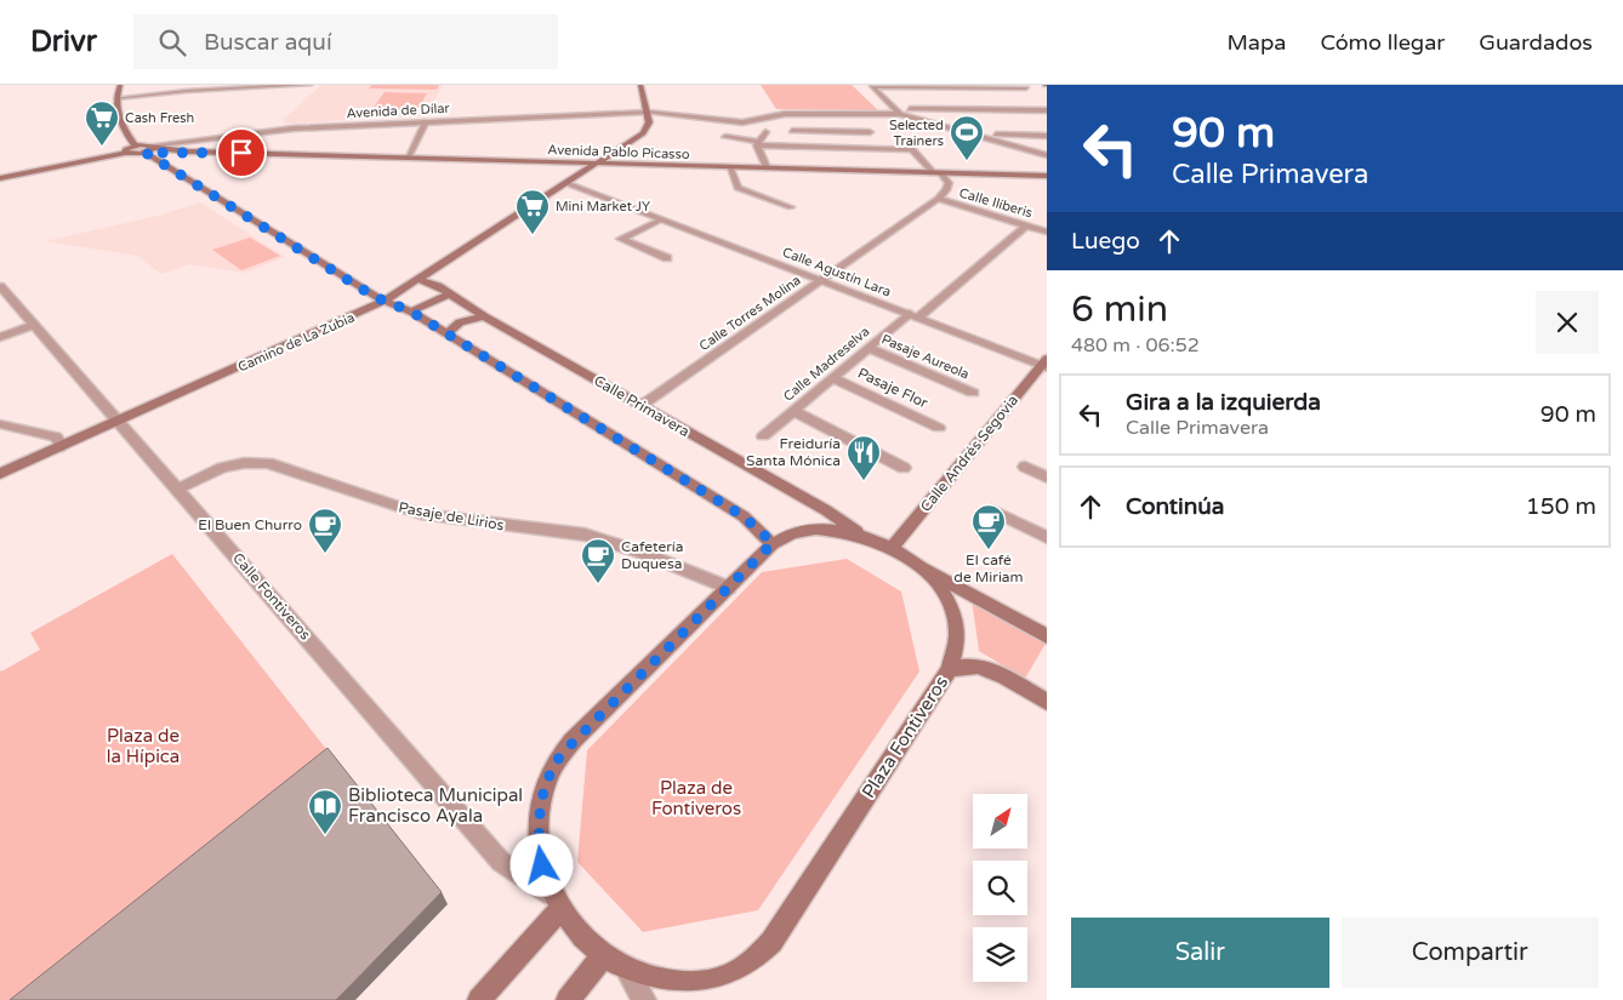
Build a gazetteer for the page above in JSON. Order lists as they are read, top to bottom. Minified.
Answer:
{"streets":{"main road":["Avenida Pablo Picasso","Camino de La Zubia","Calle Primavera","Calle Andrés Segovia","Plaza Fontiveros"],"street":["Avenida de Dílar","Calle Ilíberis","Calle Agustín Lara","Calle Torres Molina","Pasaje Aureola","Calle Madreselva","Pasaje Flor","Pasaje de Lirios","Calle Fontiveros"]},"crossings":[["Avenida de Dílar","Avenida Pablo Picasso"],["Avenida de Dílar","Camino de La Zubia"],["Avenida Pablo Picasso","Camino de La Zubia"],["Calle Ilíberis","Calle Torres Molina"],["Calle Ilíberis","Calle Madreselva"],["Calle Agustín Lara","Calle Torres Molina"],["Calle Agustín Lara","Camino de La Zubia"],["Calle Agustín Lara","Calle Madreselva"],["Calle Agustín Lara","Calle Andrés Segovia"],["Calle Torres Molina","Calle Primavera"],["Camino de La Zubia","Calle Primavera"],["Camino de La Zubia","Calle Fontiveros"],["Pasaje Aureola","Calle Madreselva"],["Calle Madreselva","Pasaje Flor"],["Calle Primavera","Plaza Fontiveros"],["Calle Andrés Segovia","Plaza Fontiveros"],["Pasaje de Lirios","Calle Fontiveros"],["Pasaje de Lirios","Plaza Fontiveros"],["Calle Fontiveros","Plaza Fontiveros"]],"parks":["Plaza de la Hípica","Plaza de Fontiveros"],"places":{"supermarket":["Cash Fresh","Mini Market JY"],"sports":["Selected Trainers"],"restaurant":["Freiduría Santa Mónica"],"cafe":["El café de Miriam","El Buen Churro","Cafetería Duquesa"],"library":["Biblioteca Municipal Francisco Ayala"]},"north":"top right","page":{"header":"Drivr","search":"Buscar aquí","nav":["Mapa","Cómo llegar","Guardados"],"turn":["90 m","Calle Primavera"],"then":"Luego","heading":["6 min","480 m · 06:52"],"list":[{"name":"Gira a la izquierda","note":"Calle Primavera","value":"90 m"},{"name":"Continúa","value":"150 m"}],"buttons":["Salir","Compartir"]}}
